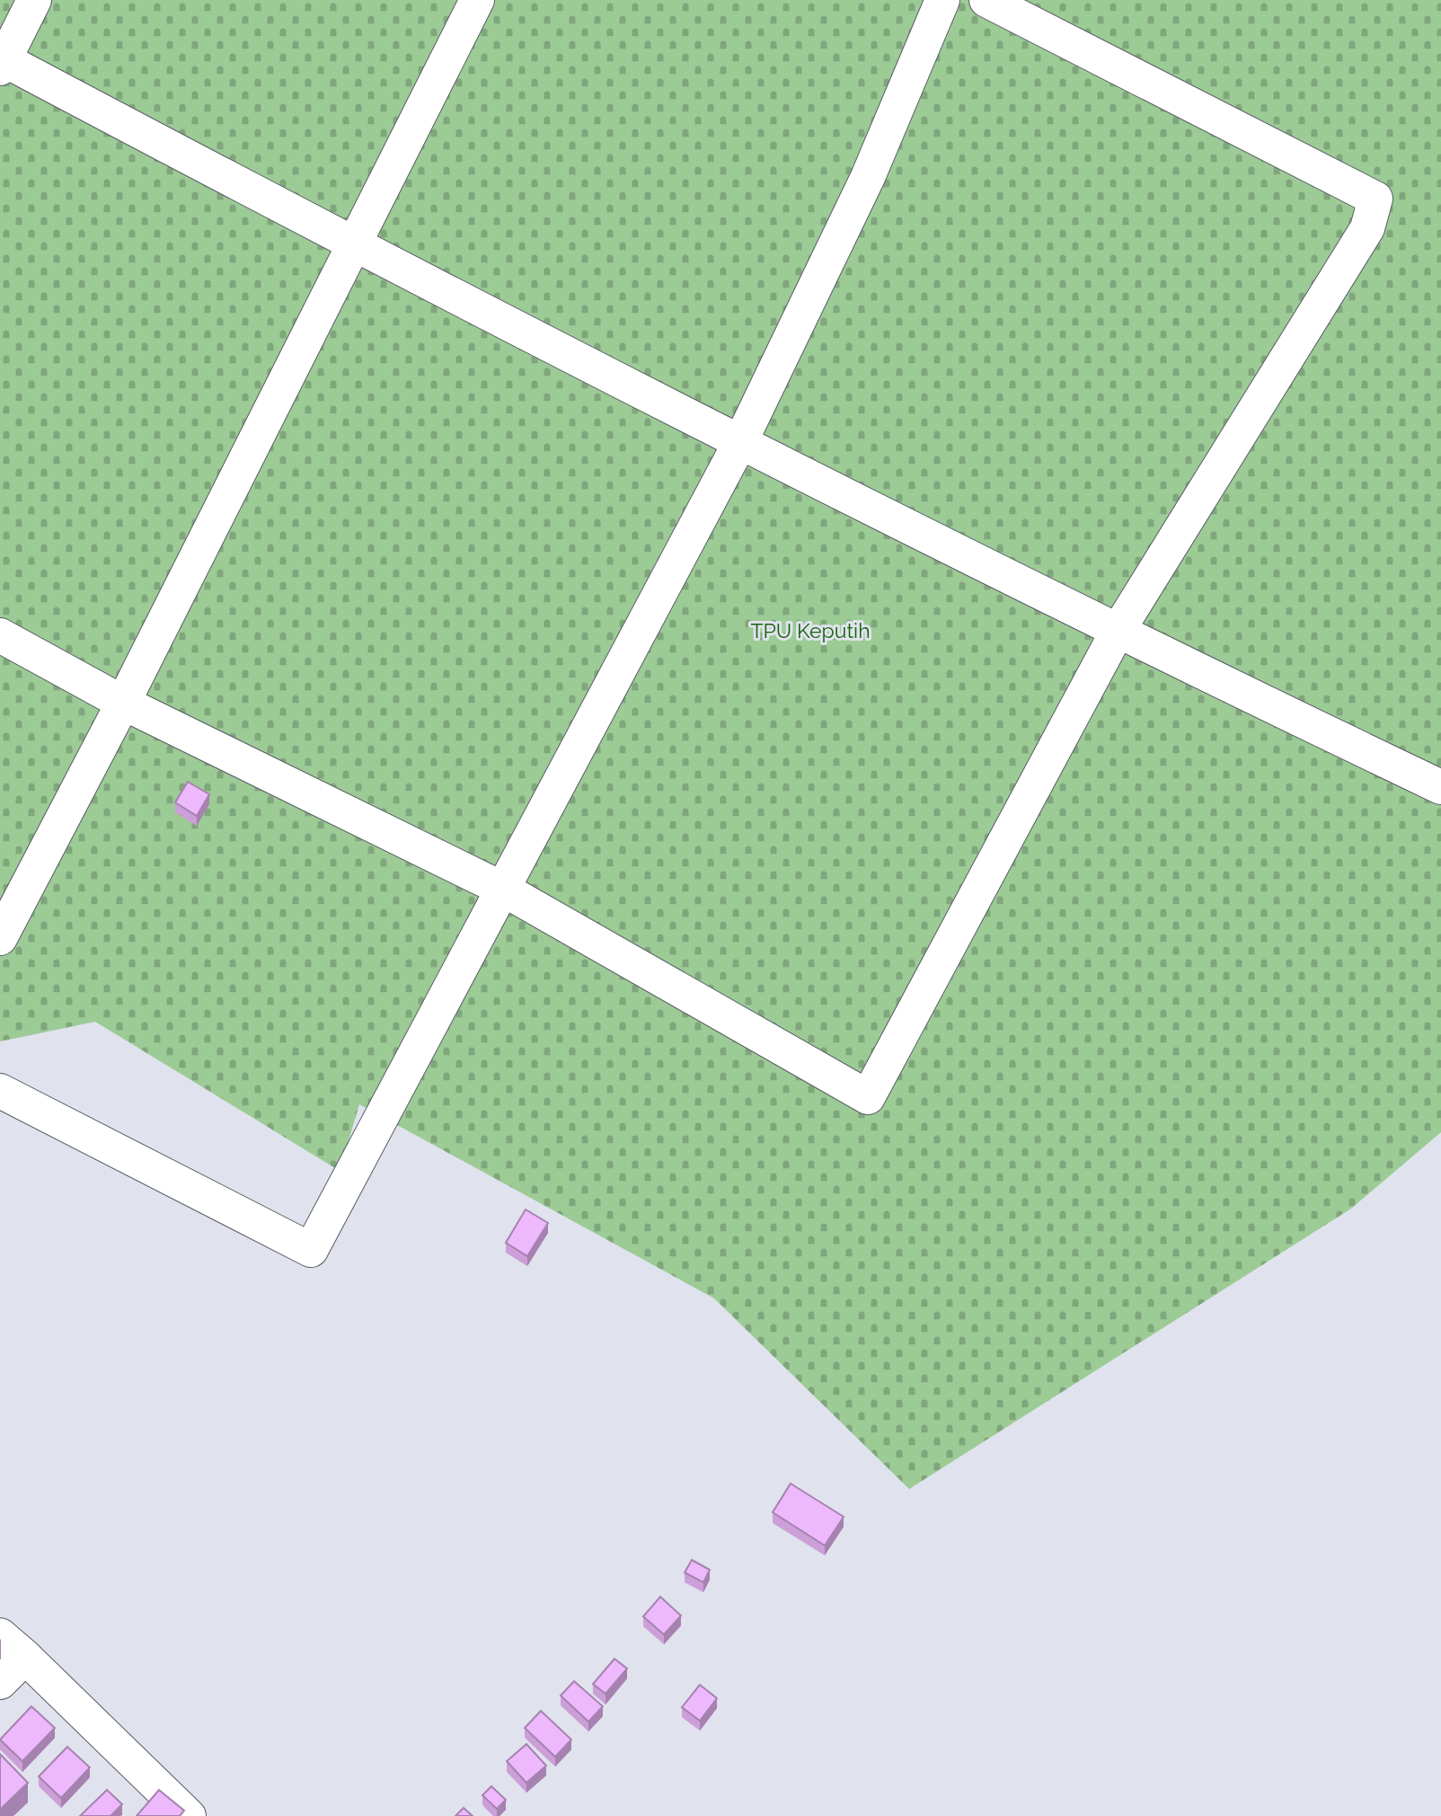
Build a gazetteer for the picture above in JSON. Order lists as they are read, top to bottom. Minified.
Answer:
{"parks":["TPU Keputih"]}
